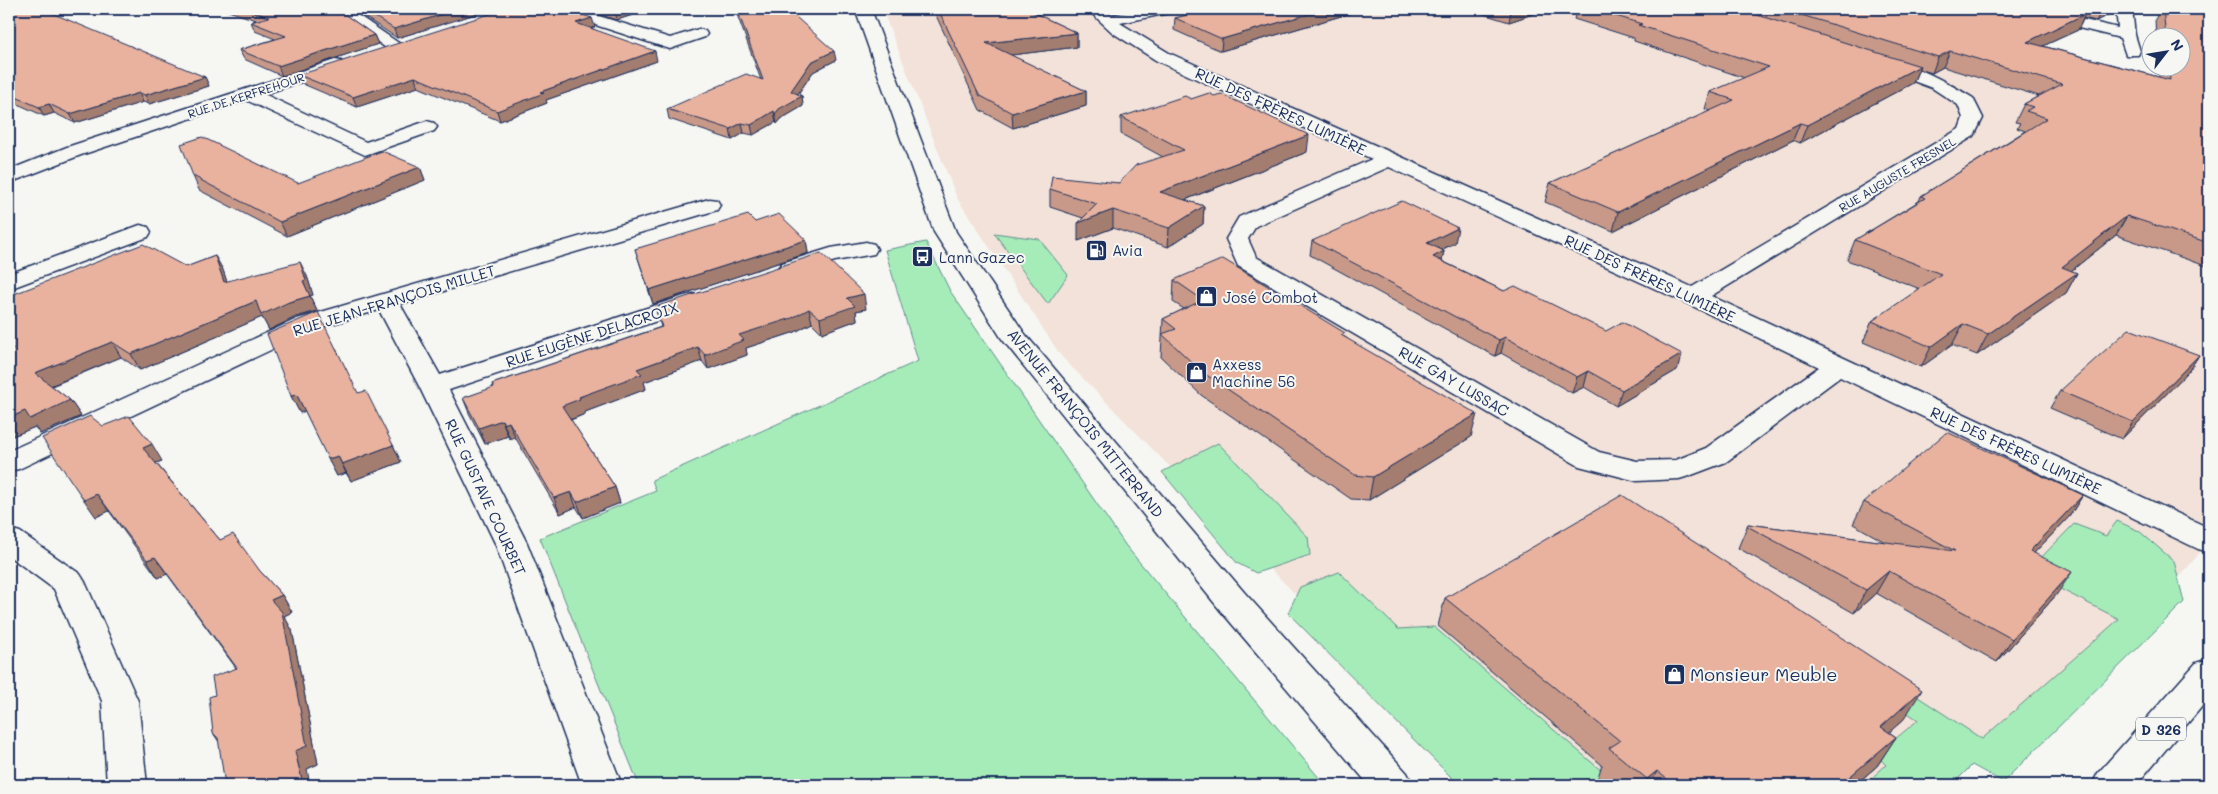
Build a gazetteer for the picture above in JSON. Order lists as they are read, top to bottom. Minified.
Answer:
{"streets":{"street":["RUE DE KERFREHOUR","RUE DES FRÈRES LUMIÈRE","RUE AUGUSTE FRESNEL","RUE JEAN-FRANÇOIS MILLET","RUE EUGÈNE DELACROIX","RUE GAY LUSSAC","AVENUE FRANÇOIS MITTERRAND","RUE GUSTAVE COURBET","D 326"]},"crossings":[["RUE DES FRÈRES LUMIÈRE","RUE AUGUSTE FRESNEL"],["RUE DES FRÈRES LUMIÈRE","RUE GAY LUSSAC"],["RUE JEAN-FRANÇOIS MILLET","RUE GUSTAVE COURBET"],["RUE EUGÈNE DELACROIX","RUE GUSTAVE COURBET"]],"places":{"fuel station":["Avia"],"bus stop":["Lann Gazec"],"shop":["José Combot","Axxess Machine 56","Monsieur Meuble"]},"north":"top right"}
